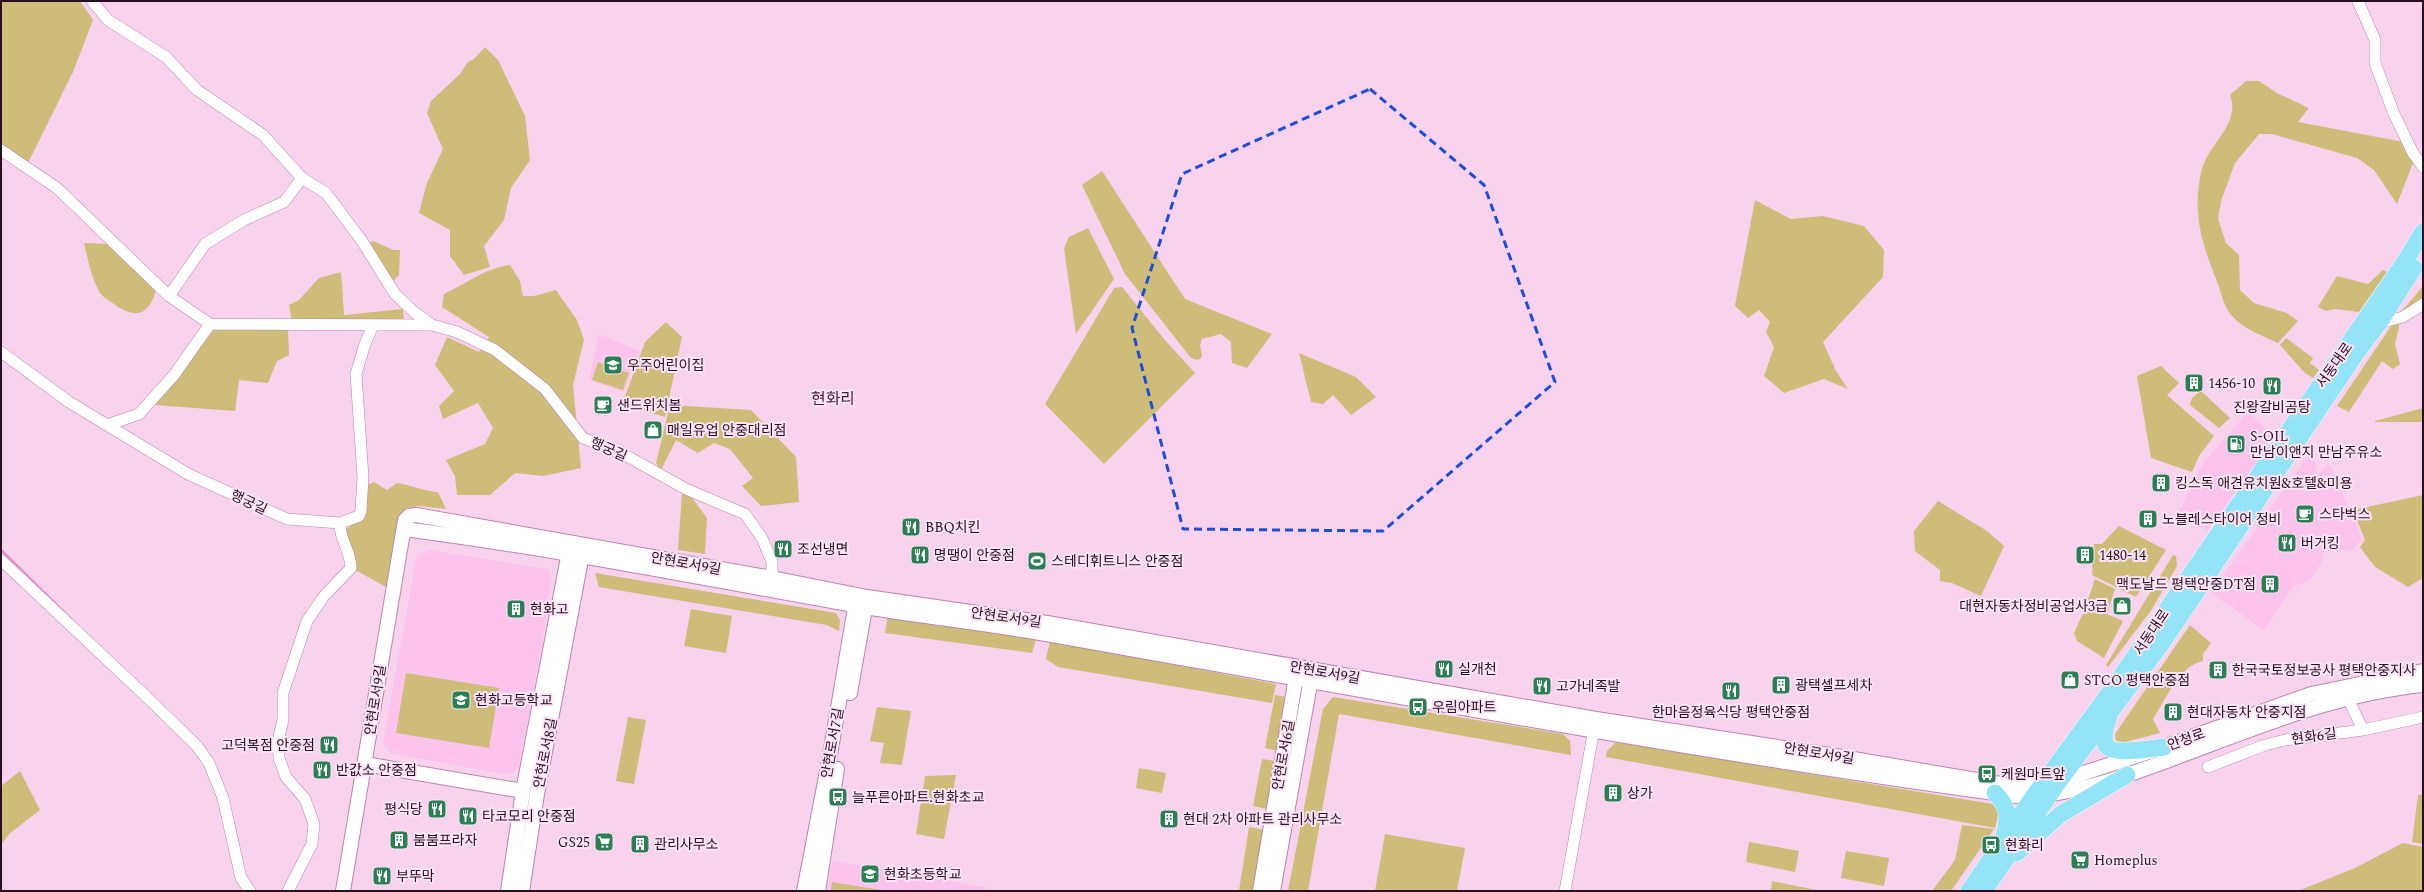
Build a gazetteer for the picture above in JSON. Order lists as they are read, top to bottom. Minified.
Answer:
{"streets":{"main road":["서동대로"],"street":["행궁길","안현로서9길","현화6길","안청로","안현로서7길","안현로서8길","안현로서6길"]},"crossings":[["서동대로","안현로서9길"],["서동대로","안청로"],["행궁길","안현로서9길"],["안현로서9길","안청로"],["안현로서9길","안현로서7길"],["안현로서9길","안현로서8길"],["안현로서9길","안현로서6길"]],"districts":["현화리"],"places":{"school or university":["우주어린이집","현화고등학교","현화초등학교"],"building":["1456-10","킹스독 애견유치원&호텔&미용","노블레스타이어 정비","1480-14","맥도날드 평택안중DT점","현화고","한국국토정보공사 평택안중지사","광택셀프세차","현대자동차 안중지점","상가","현대 2차 아파트 관리사무소","붐붐프라자","관리사무소"],"restaurant":["진왕갈비곰탕","BBQ치킨","버거킹","조선냉면","명땡이 안중점","실개천","고가네족발","한마음정육식당 평택안중점","고덕복점 안중점","반값소 안중점","평식당","타코모리 안중점","부뚜막"],"cafe":["샌드위치봄","스타벅스"],"shop":["매일유업 안중대리점","대현자동차정비공업사3급","STCO 평택안중점"],"fuel station":["S-OIL 만남이앤지 만남주유소"],"sports":["스테디휘트니스 안중점"],"bus stop":["우림아파트","케원마트앞","늘푸른아파트.현화초교","현화리"],"supermarket":["GS25","Homeplus"]}}
